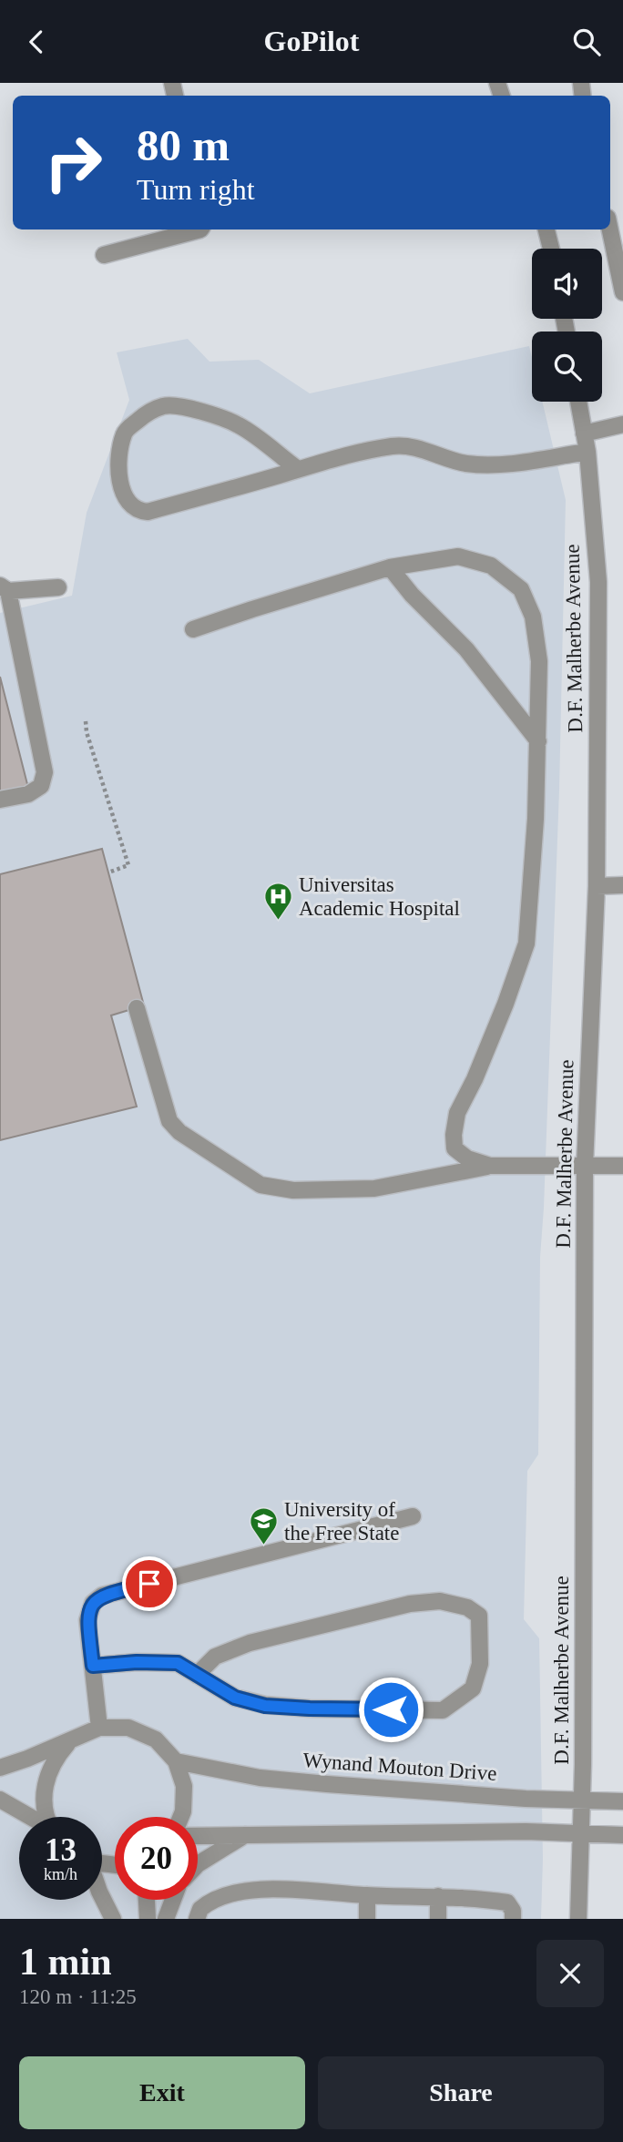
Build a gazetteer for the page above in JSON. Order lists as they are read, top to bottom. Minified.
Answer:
{"streets":{"street":["D.F. Malherbe Avenue","Wynand Mouton Drive"]},"crossings":[["D.F. Malherbe Avenue","Wynand Mouton Drive"]],"places":{"hospital":["Universitas Academic Hospital"],"school or university":["University of the Free State"]},"page":{"header":"GoPilot","turn":["80 m","Turn right"],"speed":"13 km/h","limit":"20","heading":["1 min","120 m · 11:25"],"buttons":["Exit","Share"]}}
